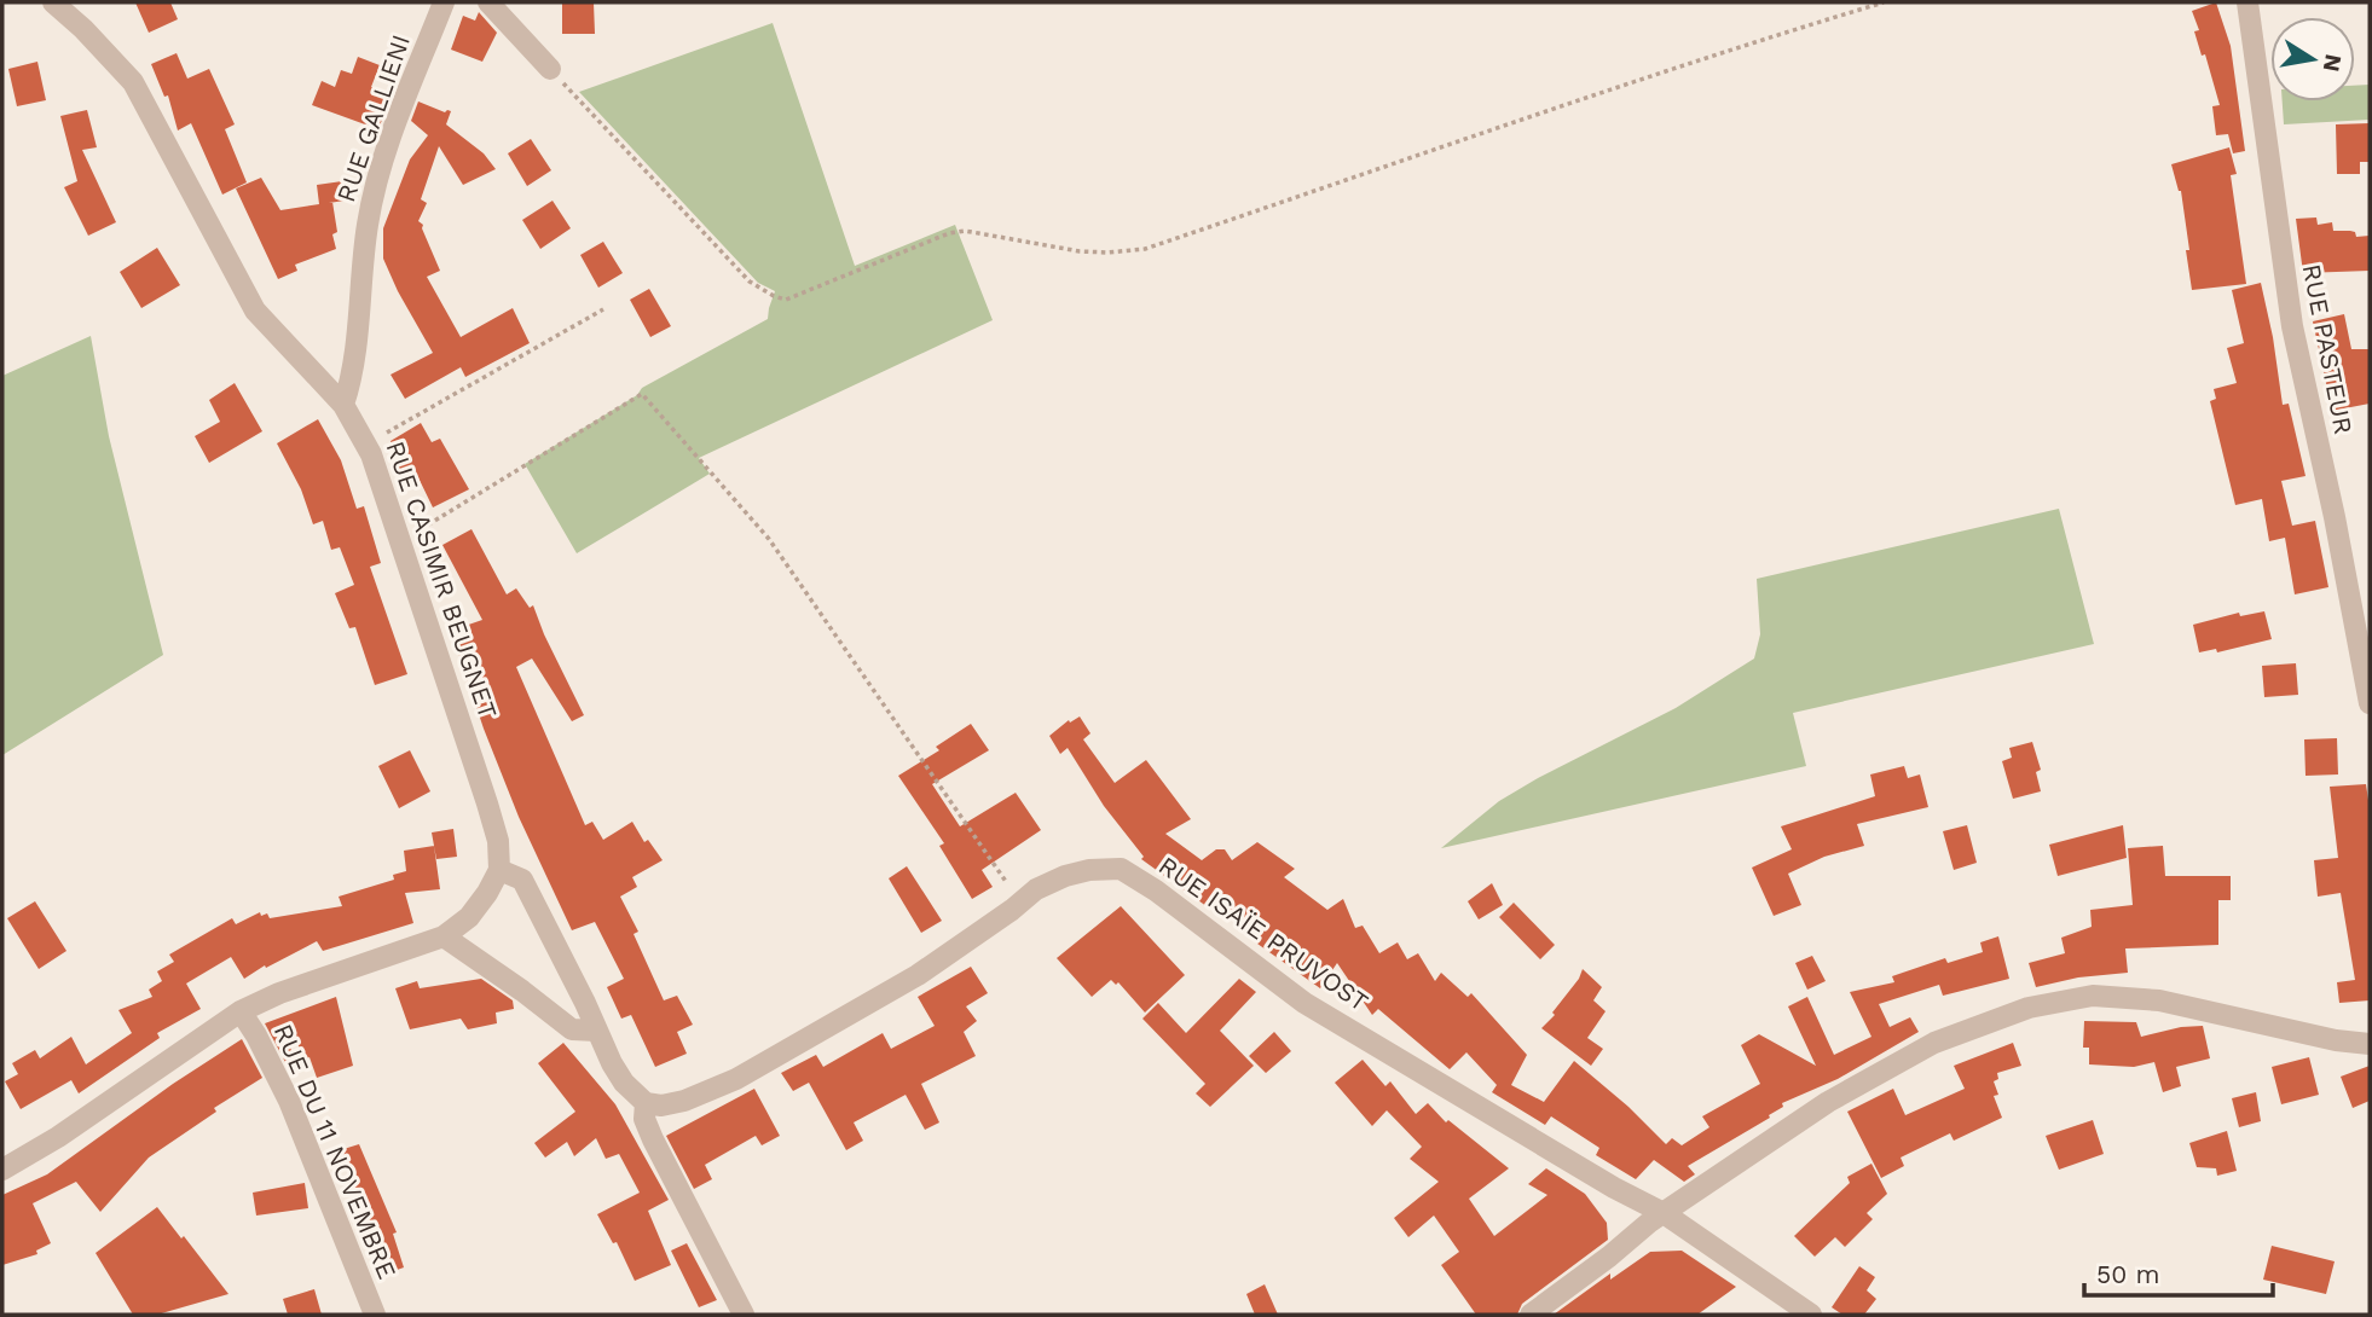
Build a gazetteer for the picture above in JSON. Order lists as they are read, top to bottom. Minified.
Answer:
{"streets":{"street":["RUE GALLIENI","RUE PASTEUR","RUE CASIMIR BEUGNET","RUE ISAÏE PRUVOST","RUE DU 11 NOVEMBRE"]},"crossings":[["RUE GALLIENI","RUE CASIMIR BEUGNET"]],"scale_bar":"50 m","north":"right"}
